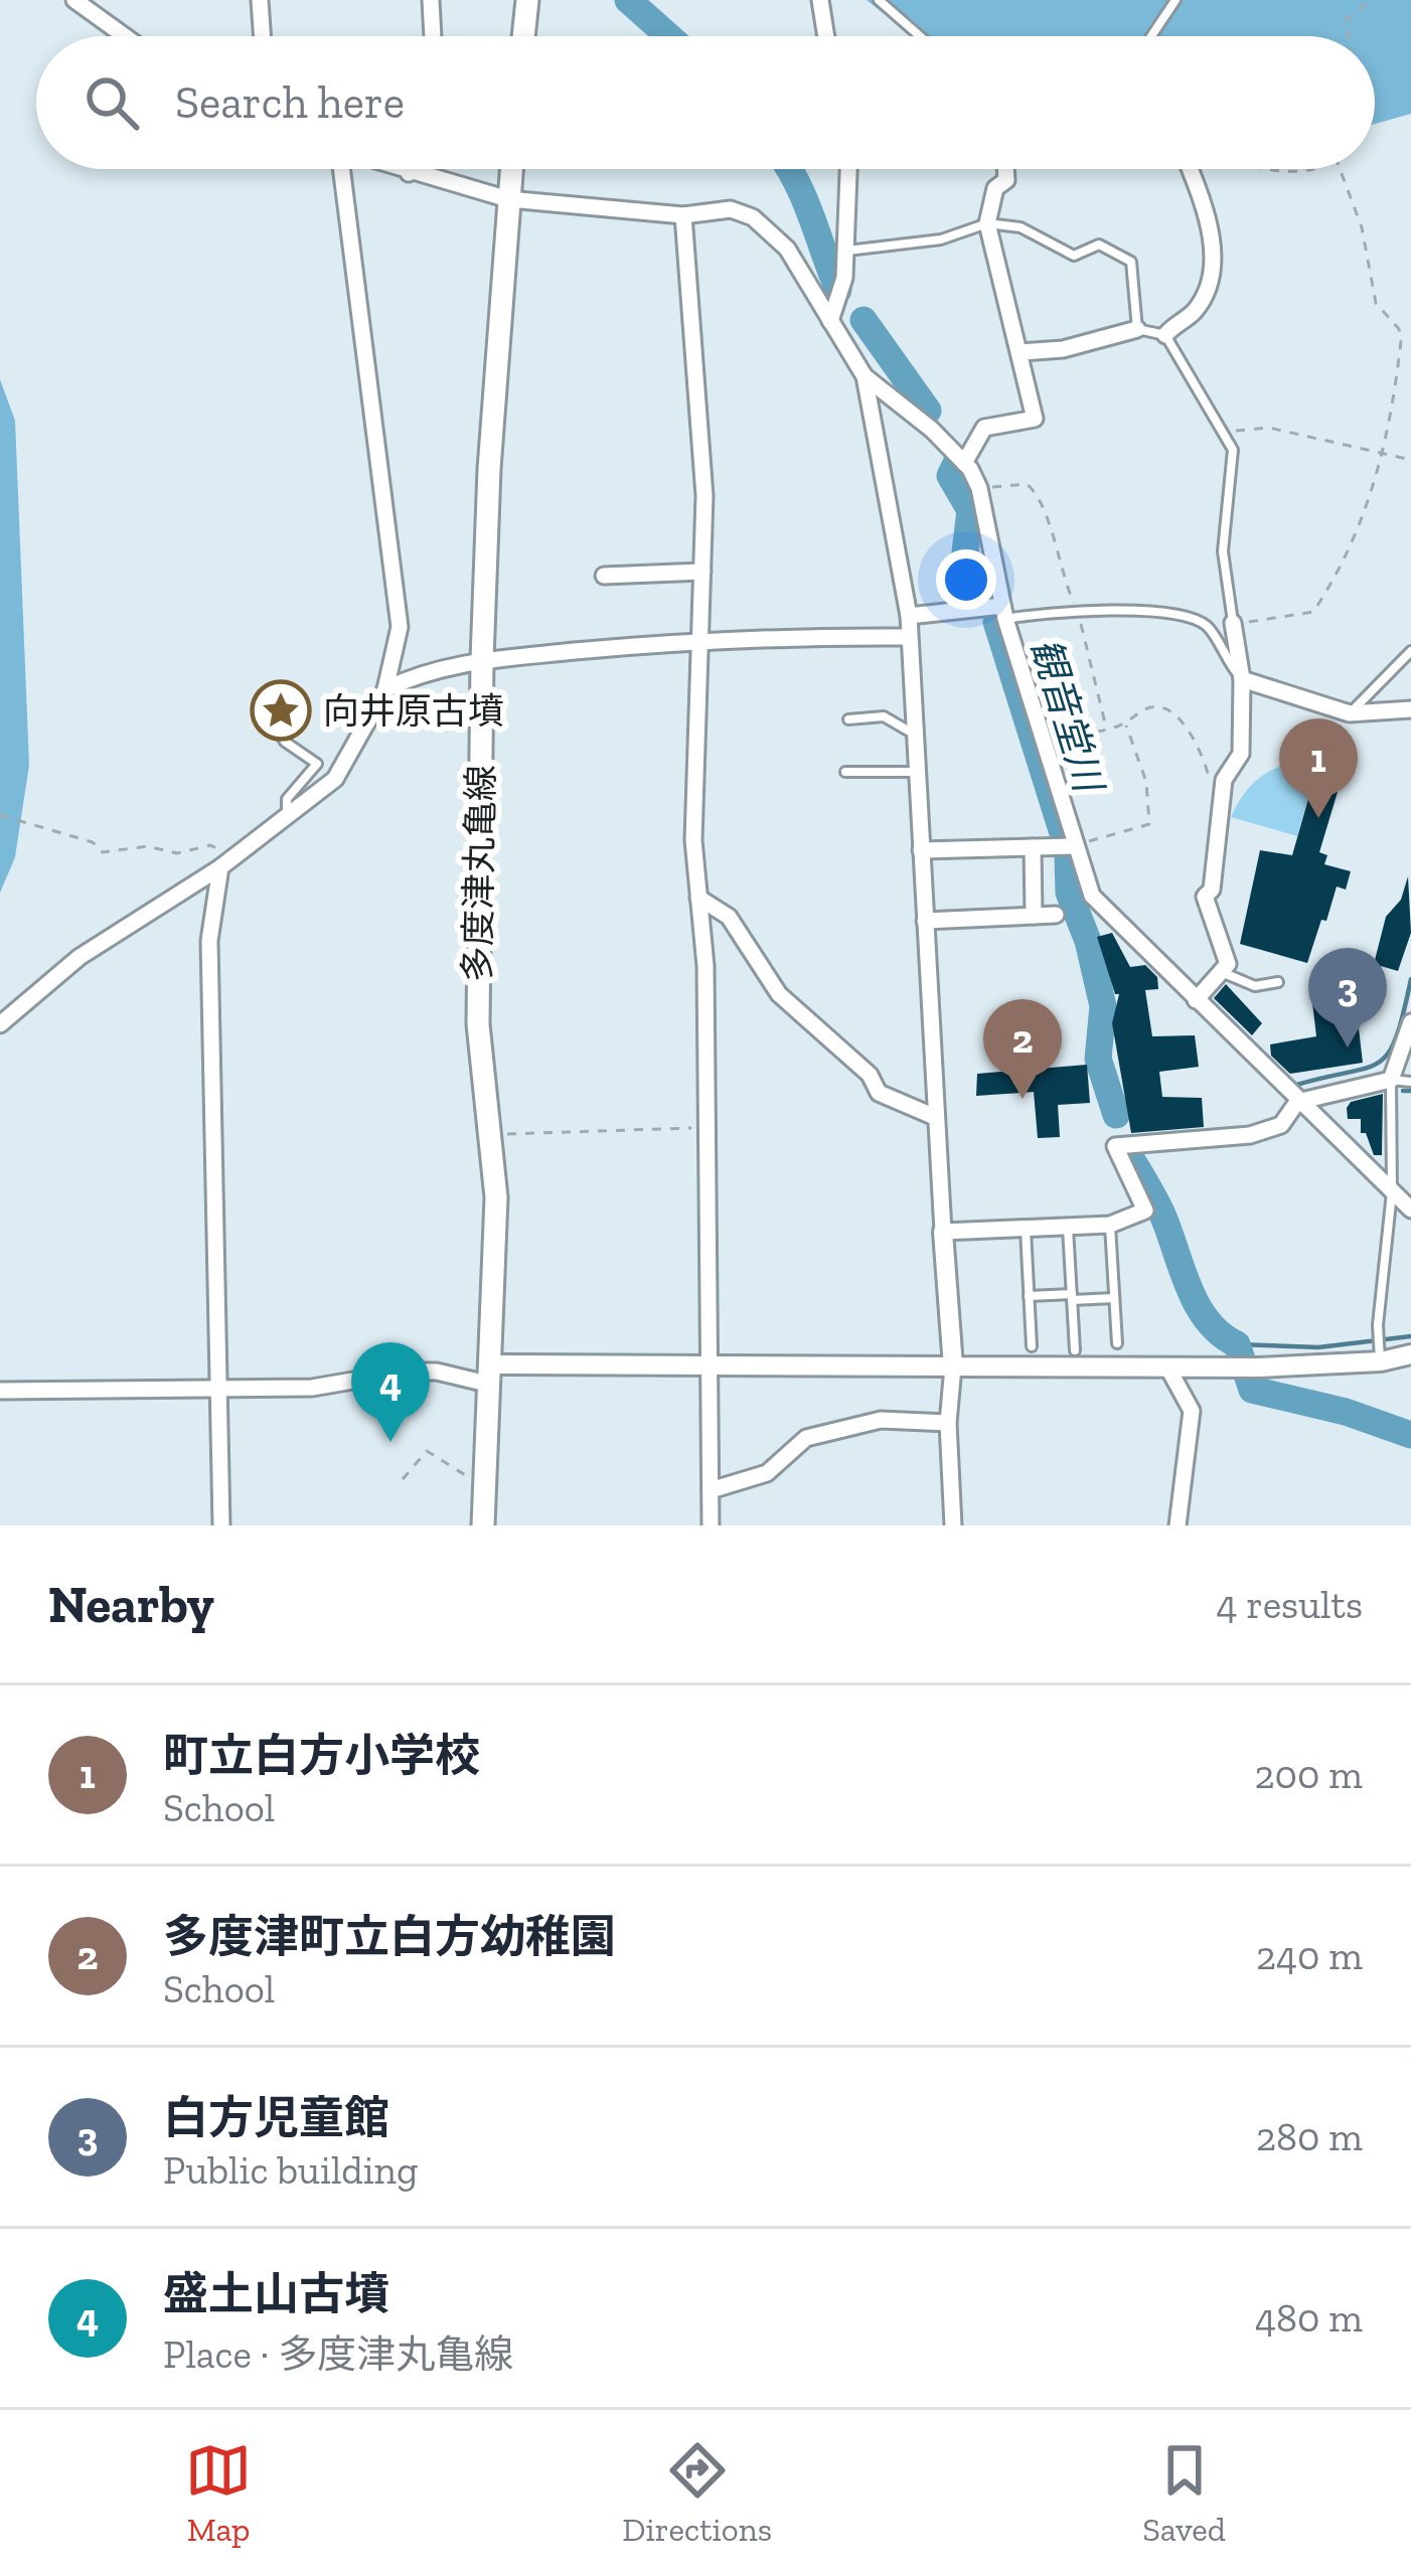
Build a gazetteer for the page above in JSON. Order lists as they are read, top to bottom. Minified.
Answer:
{"streets":{"main road":["多度津丸亀線"]},"water":["観音堂川"],"places":{"place":["向井原古墳"]},"page":{"search":"Search here","pins":["1","3","2","4"],"heading":["Nearby","4 results"],"list":[{"mark":"1","name":"町立白方小学校","note":"School","value":"200 m"},{"mark":"2","name":"多度津町立白方幼稚園","note":"School","value":"240 m"},{"mark":"3","name":"白方児童館","note":"Public building","value":"280 m"},{"mark":"4","name":"盛土山古墳","note":"Place · 多度津丸亀線","value":"480 m"}],"nav":["Map","Directions","Saved"]}}
